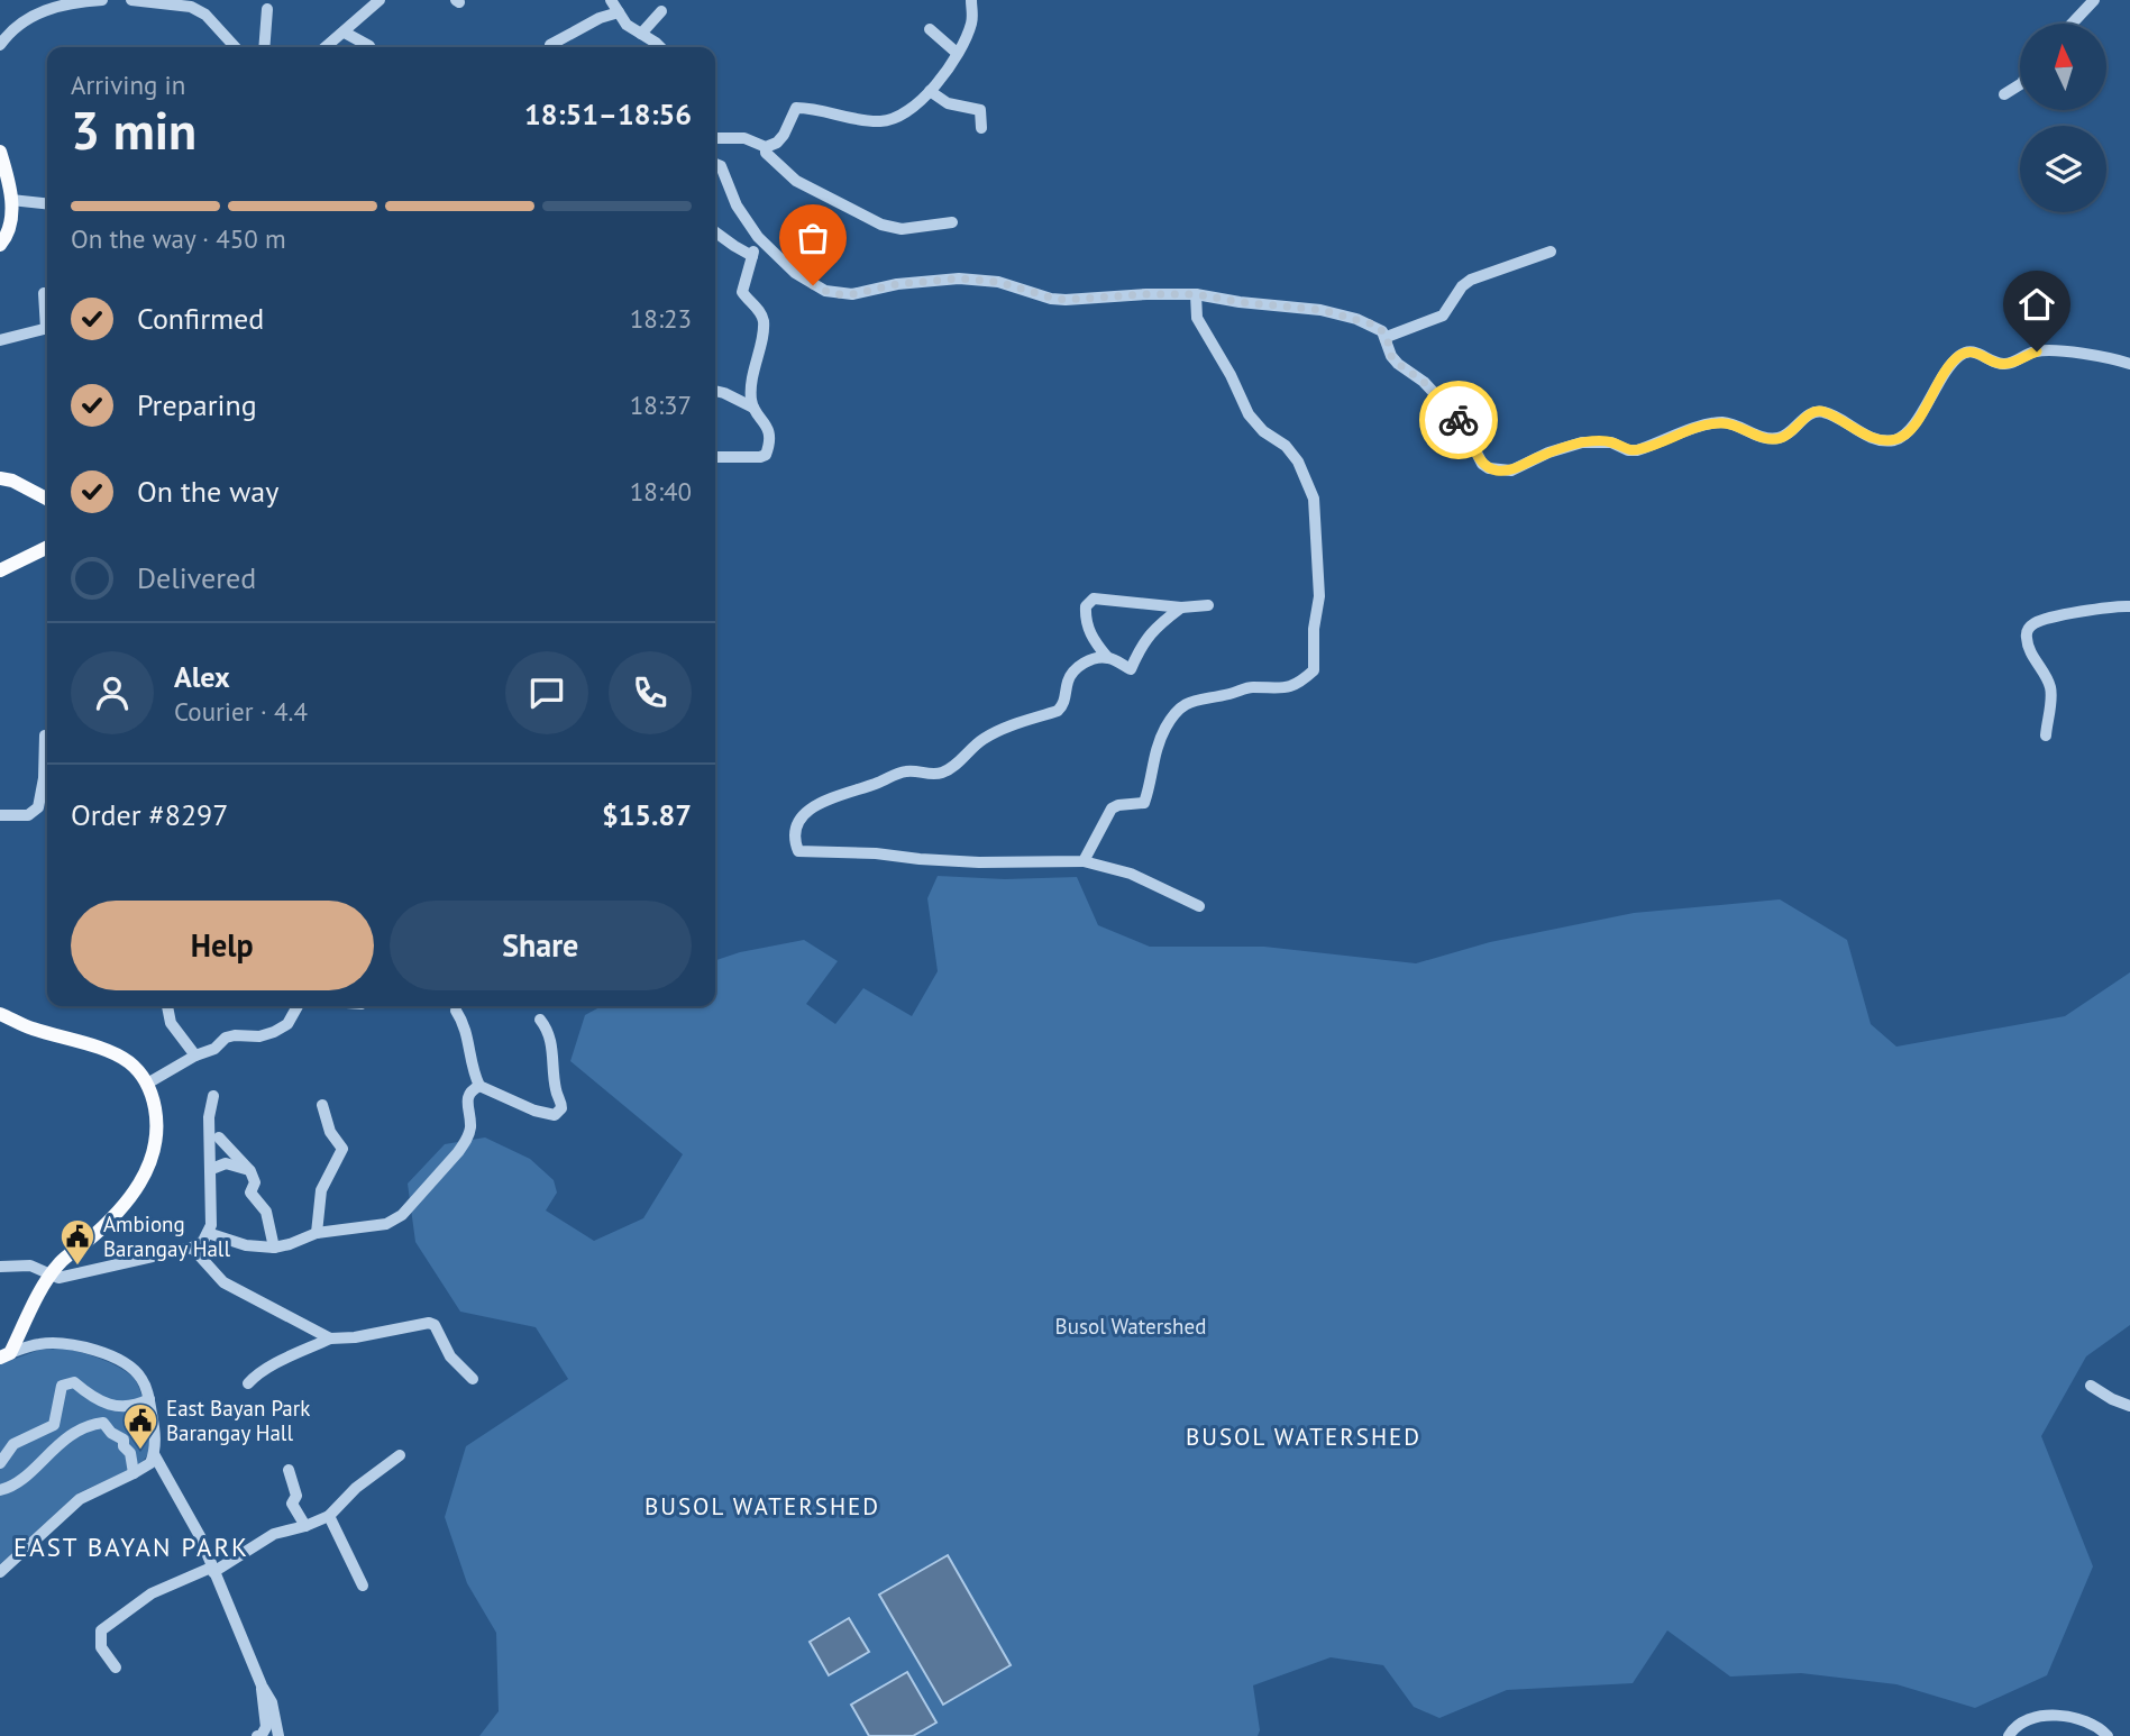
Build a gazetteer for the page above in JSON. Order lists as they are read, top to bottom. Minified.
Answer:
{"districts":["BUSOL WATERSHED","BUSOL WATERSHED","EAST BAYAN PARK"],"parks":["Busol Watershed"],"places":{"public building":["Ambiong Barangay Hall","East Bayan Park Barangay Hall"]},"north":"top","page":{"heading":["3 min","Arriving in","18:51–18:56"],"panel":["Alex","Courier · 4.4","Order #8297","$15.87"],"bar":"On the way · 450 m","list":[["Confirmed","18:23"],["Preparing","18:37"],["On the way","18:40"],"Delivered"],"buttons":["Help","Share"]}}
